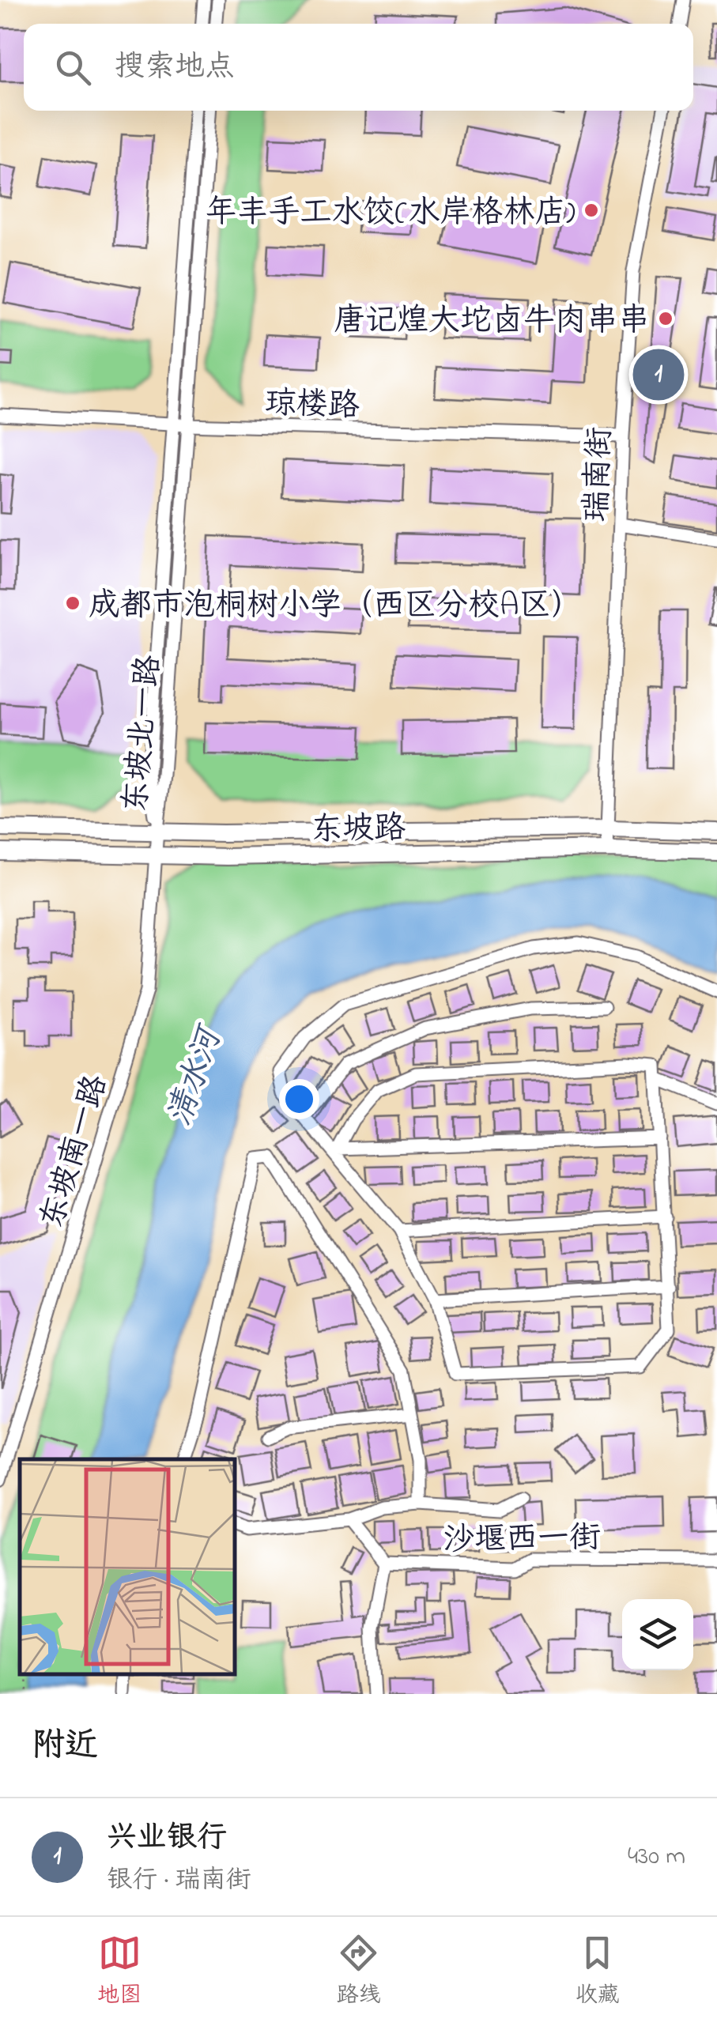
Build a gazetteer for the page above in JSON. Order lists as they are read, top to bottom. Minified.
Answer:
{"streets":{"main road":["东坡路"],"street":["琼楼路","瑞南街","东坡北一路","东坡南一路","沙堰西一街"]},"crossings":[["琼楼路","瑞南街"],["琼楼路","东坡北一路"],["瑞南街","东坡路"],["东坡北一路","东坡路"],["东坡北一路","东坡南一路"],["东坡路","东坡南一路"]],"water":["清水河"],"places":["年丰手工水饺(水岸格林店)","唐记煌大坨卤牛肉串串","成都市泡桐树小学（西区分校A区）"],"page":{"search":"搜索地点","pins":"1","heading":"附近","list":[{"mark":"1","name":"兴业银行","note":"银行 · 瑞南街","value":"430 m"}],"nav":["地图","路线","收藏"]}}
